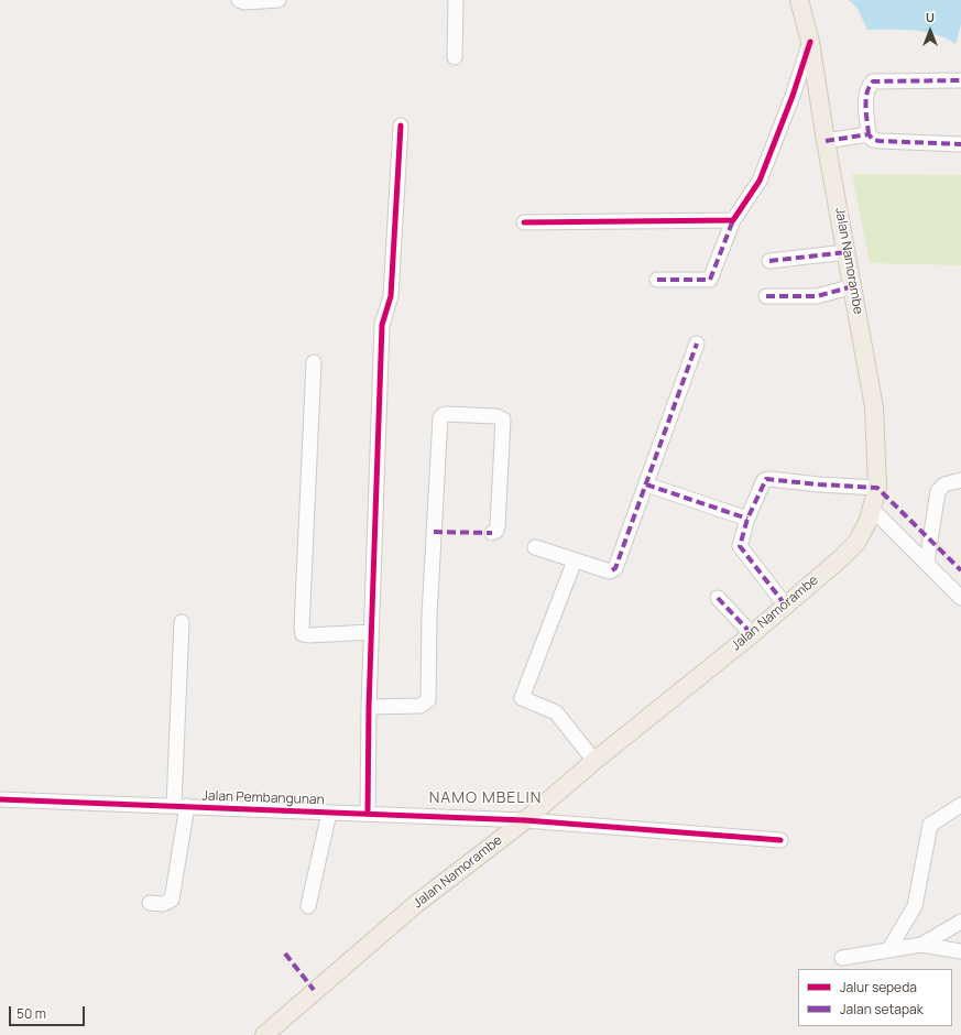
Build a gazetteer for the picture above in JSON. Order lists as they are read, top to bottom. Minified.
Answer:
{"streets":{"main road":["Jalan Namorambe"],"street":["Jalan Pembangunan"]},"crossings":[["Jalan Namorambe","Jalan Pembangunan"]],"districts":["NAMO MBELIN"],"legend":["Jalur sepeda","Jalan setapak"],"scale_bar":"50 m","north":"top"}
